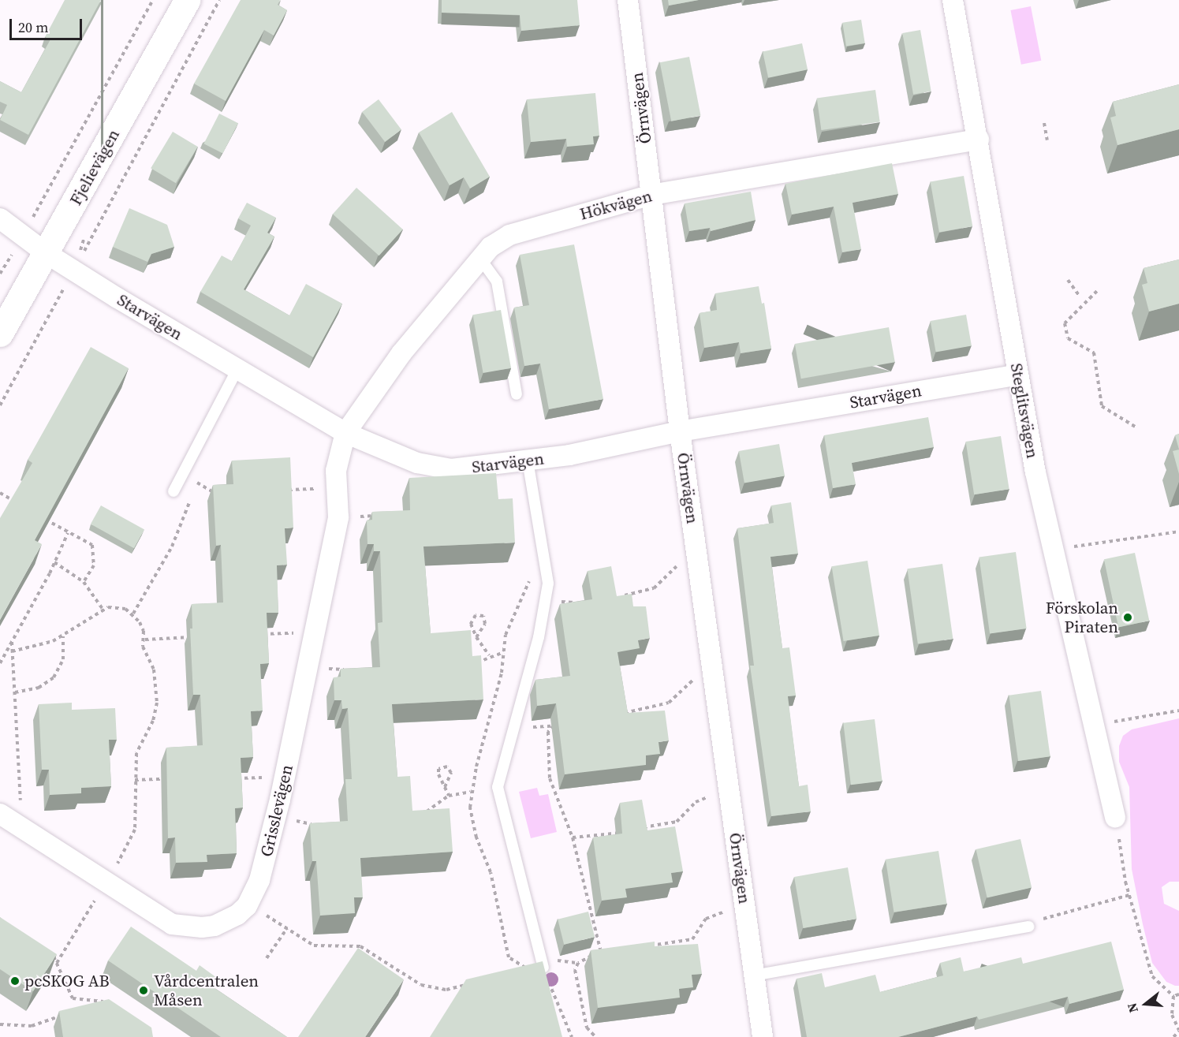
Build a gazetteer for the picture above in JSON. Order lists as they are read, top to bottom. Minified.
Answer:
{"streets":{"main road":["Fjelievägen"],"street":["Örnvägen","Hökvägen","Starvägen","Steglitsvägen","Grisslevägen"]},"crossings":[["Örnvägen","Hökvägen"],["Örnvägen","Starvägen"],["Fjelievägen","Starvägen"],["Hökvägen","Starvägen"],["Hökvägen","Steglitsvägen"],["Hökvägen","Grisslevägen"],["Starvägen","Steglitsvägen"],["Starvägen","Grisslevägen"]],"places":["Förskolan Piraten","pcSKOG AB","Vårdcentralen Måsen"],"scale_bar":"20 m","north":"left"}
